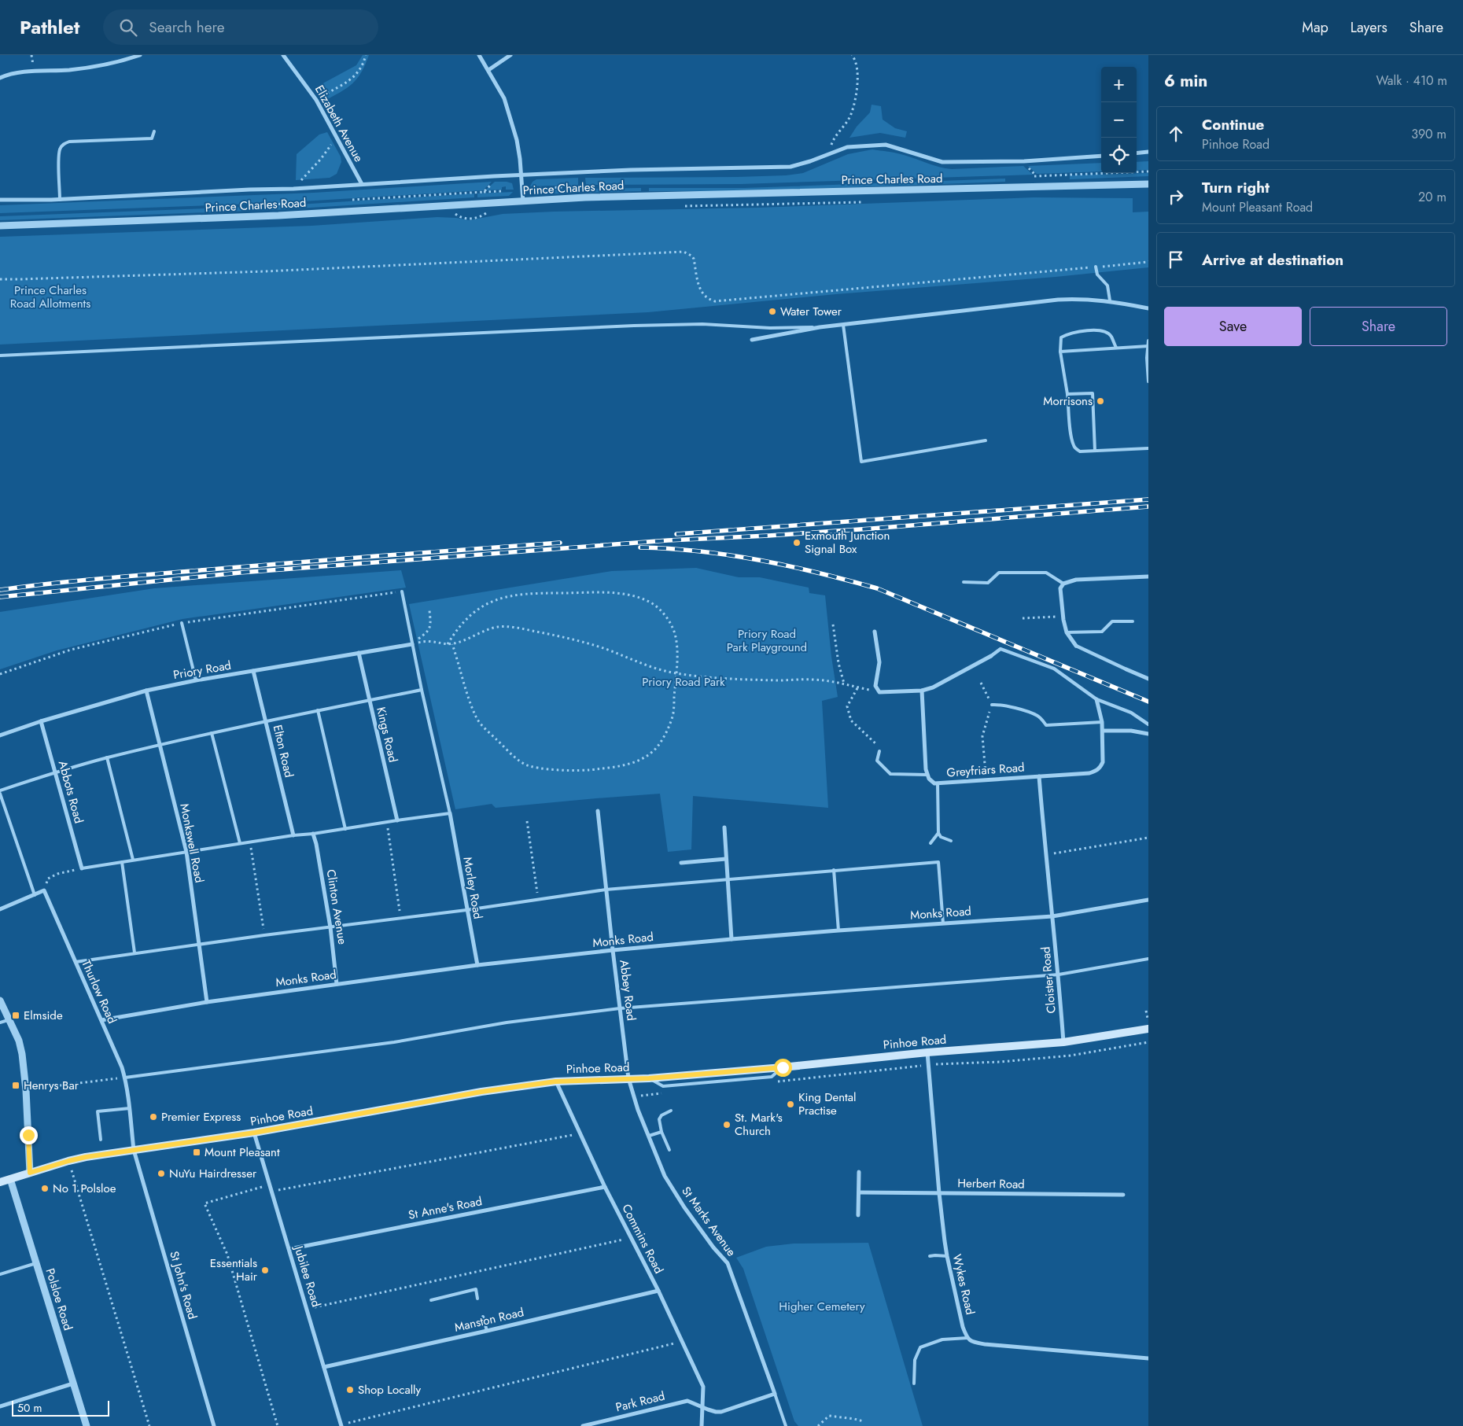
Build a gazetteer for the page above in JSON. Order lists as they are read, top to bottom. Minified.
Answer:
{"streets":{"main road":["Pinhoe Road"],"street":["Elizabeth Avenue","Prince Charles Road","Priory Road","Kings Road","Elton Road","Greyfriars Road","Abbots Road","Monkswell Road","Morley Road","Clinton Avenue","Monks Road","Cloister Road","Abbey Road","Thurlow Road","Herbert Road","St Anne's Road","St Marks Avenue","Commins Road","Jubilee Road","Wykes Road","St John's Road","Polsloe Road","Manston Road","Park Road"]},"crossings":[["Elizabeth Avenue","Prince Charles Road"],["Priory Road","Kings Road"],["Priory Road","Elton Road"],["Priory Road","Abbots Road"],["Priory Road","Monkswell Road"],["Greyfriars Road","Monks Road"],["Greyfriars Road","Cloister Road"],["Monkswell Road","Monks Road"],["Morley Road","Monks Road"],["Clinton Avenue","Monks Road"],["Monks Road","Cloister Road"],["Monks Road","Abbey Road"],["Monks Road","Thurlow Road"],["Cloister Road","Pinhoe Road"],["Abbey Road","Pinhoe Road"],["Abbey Road","St Marks Avenue"],["Thurlow Road","Pinhoe Road"],["Thurlow Road","St John's Road"],["Pinhoe Road","St Marks Avenue"],["Pinhoe Road","Commins Road"],["Pinhoe Road","Jubilee Road"],["Pinhoe Road","Wykes Road"],["Pinhoe Road","St John's Road"],["Pinhoe Road","Polsloe Road"],["Herbert Road","Wykes Road"],["St Anne's Road","Commins Road"],["St Anne's Road","Jubilee Road"],["Commins Road","Manston Road"],["Commins Road","Park Road"],["Jubilee Road","Manston Road"]],"parks":["Prince Charles Road Allotments","Priory Road Park Playground","Priory Road Park","Higher Cemetery"],"places":{"other":["Water Tower","Morrisons","Exmouth Junction Signal Box","King Dental Practise","Premier Express","St. Mark's Church","NuYu Hairdresser","No 1 Polsloe","Essentials Hair","Shop Locally"],"transit":["Elmside","Henrys Bar","Mount Pleasant"]},"scale_bar":"50 m","page":{"header":"Pathlet","search":"Search here","nav":["Map","Layers","Share"],"heading":["6 min","Walk · 410 m"],"map_buttons":["+","−"],"list":[["Continue","Pinhoe Road","390 m"],["Turn right","Mount Pleasant Road","20 m"],"Arrive at destination"],"buttons":["Save","Share"],"scale":"50 m"}}
